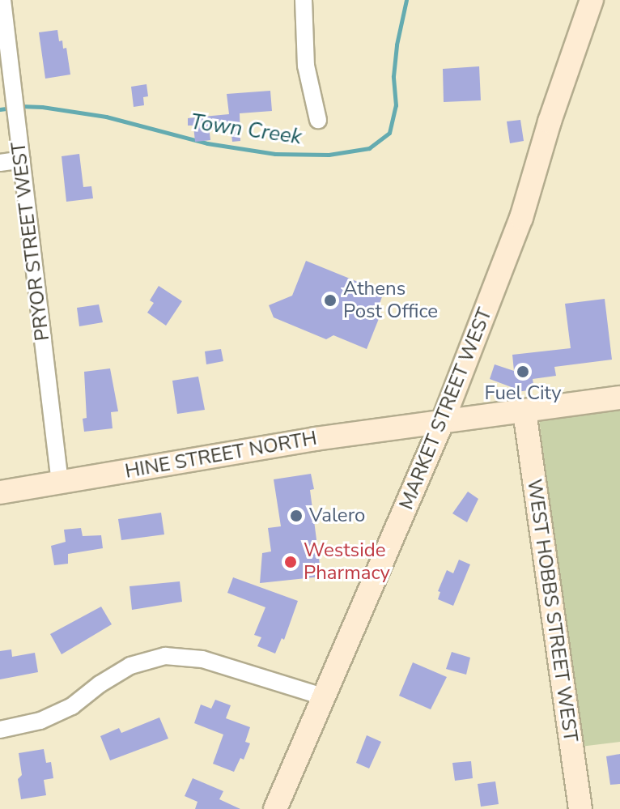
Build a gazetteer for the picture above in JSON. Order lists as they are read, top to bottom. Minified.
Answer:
{"streets":{"street":["PRYOR STREET WEST","MARKET STREET WEST","HINE STREET NORTH","WEST HOBBS STREET WEST"]},"crossings":[["PRYOR STREET WEST","HINE STREET NORTH"],["MARKET STREET WEST","HINE STREET NORTH"],["HINE STREET NORTH","WEST HOBBS STREET WEST"]],"water":["Town Creek"],"places":["Athens Post Office","Fuel City","Valero","Westside Pharmacy"]}
